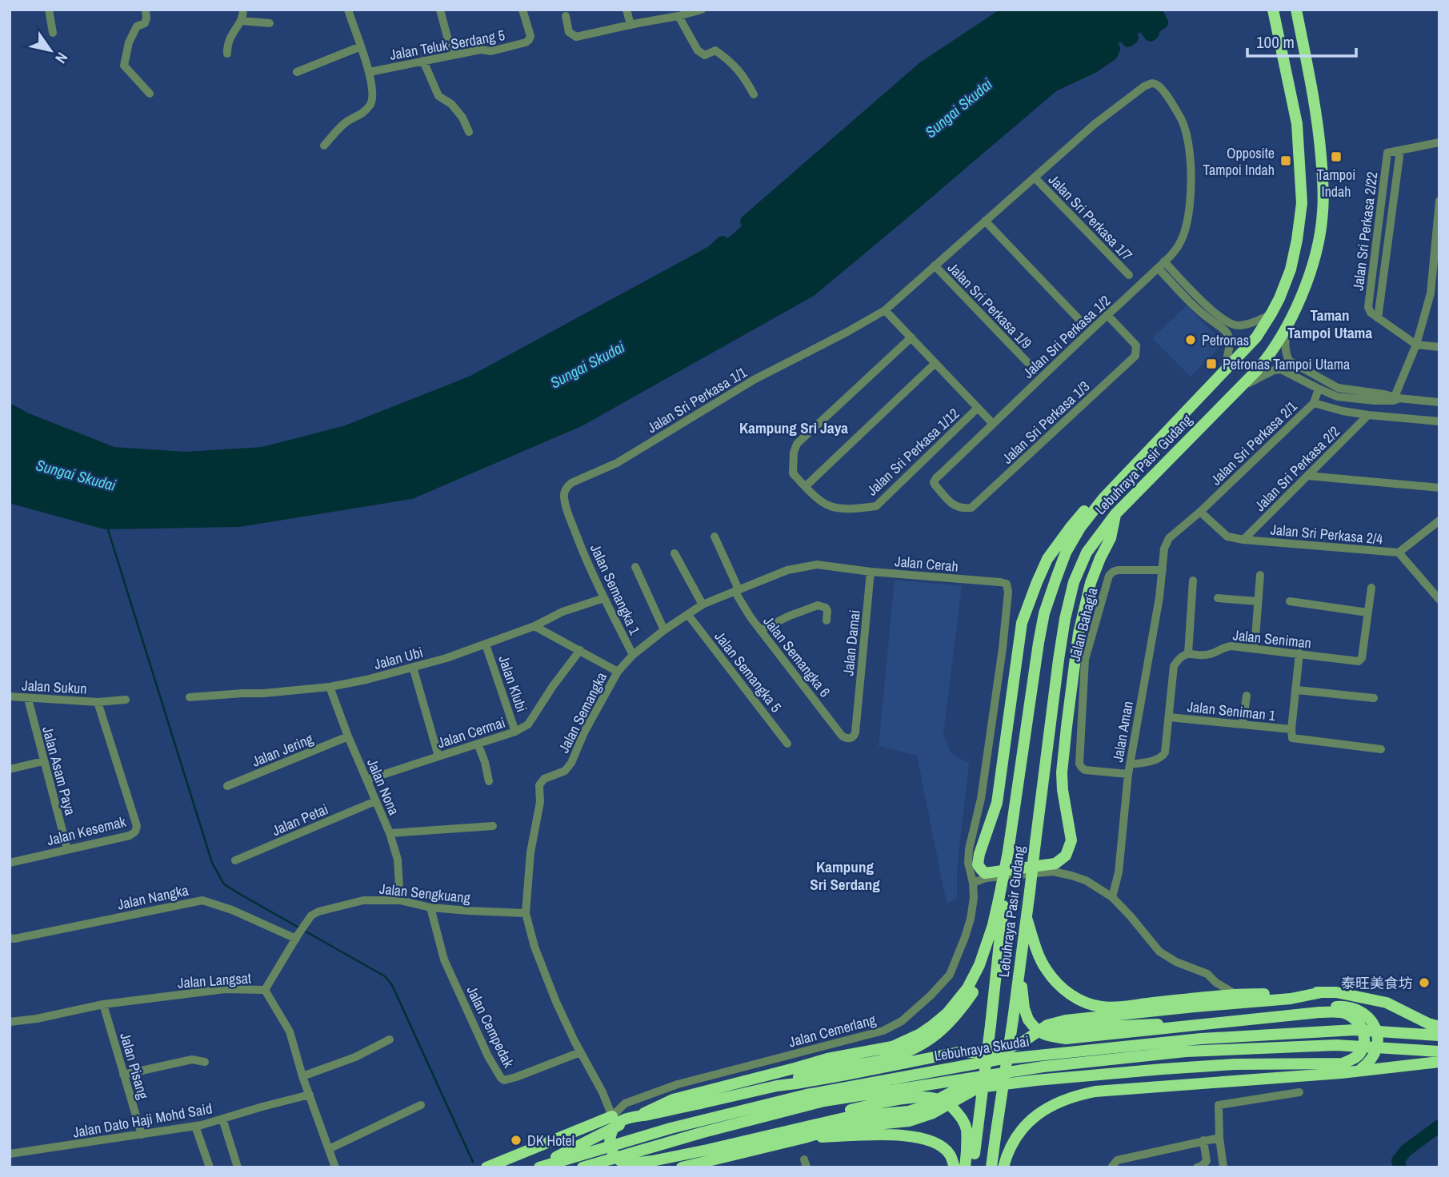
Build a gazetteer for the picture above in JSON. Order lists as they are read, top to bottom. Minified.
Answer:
{"streets":{"highway":["Lebuhraya Pasir Gudang","Lebuhraya Skudai"],"street":["Jalan Teluk Serdang 5","Jalan Sri Perkasa 1/7","Jalan Sri Perkasa 2/22","Jalan Sri Perkasa 1/9","Jalan Sri Perkasa 1/2","Jalan Sri Perkasa 1/1","Jalan Sri Perkasa 1/3","Jalan Sri Perkasa 2/1","Jalan Sri Perkasa 1/12","Jalan Sri Perkasa 2/2","Jalan Sri Perkasa 2/4","Jalan Cerah","Jalan Semangka 1","Jalan Bahagia","Jalan Seniman","Jalan Damai","Jalan Semangka 6","Jalan Ubi","Jalan Semangka 5","Jalan Klubi","Jalan Sukun","Jalan Seniman 1","Jalan Semangka","Jalan Aman","Jalan Cermai","Jalan Jering","Jalan Asam Paya","Jalan Nona","Jalan Petai","Jalan Kesemak","Jalan Sengkuang","Jalan Nangka","Jalan Langsat","Jalan Cempedak","Jalan Cemerlang","Jalan Pisang","Jalan Dato Haji Mohd Said"]},"crossings":[["Jalan Sri Perkasa 1/7","Jalan Sri Perkasa 1/2"],["Jalan Sri Perkasa 1/7","Jalan Sri Perkasa 1/1"],["Jalan Sri Perkasa 1/9","Jalan Sri Perkasa 1/1"],["Jalan Sri Perkasa 1/2","Jalan Sri Perkasa 1/1"],["Jalan Sri Perkasa 1/2","Jalan Sri Perkasa 1/3"],["Jalan Sri Perkasa 1/1","Jalan Semangka 1"],["Jalan Sri Perkasa 2/1","Jalan Sri Perkasa 2/2"],["Jalan Sri Perkasa 2/1","Jalan Sri Perkasa 2/4"],["Jalan Sri Perkasa 2/1","Jalan Aman"],["Jalan Sri Perkasa 2/2","Jalan Sri Perkasa 2/4"],["Jalan Cerah","Jalan Damai"],["Jalan Cerah","Jalan Semangka"],["Jalan Cerah","Jalan Cemerlang"],["Jalan Semangka 1","Jalan Ubi"],["Jalan Semangka 1","Jalan Semangka"],["Jalan Bahagia","Jalan Aman"],["Jalan Damai","Jalan Semangka 6"],["Jalan Semangka 6","Jalan Semangka"],["Jalan Ubi","Jalan Klubi"],["Jalan Ubi","Jalan Nona"],["Jalan Semangka 5","Jalan Semangka"],["Jalan Klubi","Jalan Cermai"],["Jalan Sukun","Jalan Asam Paya"],["Jalan Sukun","Jalan Kesemak"],["Jalan Semangka","Jalan Sengkuang"],["Jalan Semangka","Jalan Cempedak"],["Jalan Semangka","Jalan Cemerlang"],["Jalan Cermai","Jalan Nona"],["Jalan Jering","Jalan Nona"],["Jalan Asam Paya","Jalan Kesemak"],["Jalan Nona","Jalan Petai"],["Jalan Nona","Jalan Sengkuang"],["Jalan Sengkuang","Jalan Nangka"],["Jalan Sengkuang","Jalan Langsat"],["Jalan Sengkuang","Jalan Cempedak"],["Jalan Langsat","Jalan Pisang"],["Jalan Langsat","Jalan Dato Haji Mohd Said"],["Jalan Pisang","Jalan Dato Haji Mohd Said"]],"districts":["Taman Tampoi Utama","Kampung Sri Jaya","Kampung Sri Serdang"],"water":["Sungai Skudai"],"places":{"transit":["Tampoi Indah","Opposite Tampoi Indah","Petronas Tampoi Utama"],"other":["Petronas","泰旺美食坊","DK Hotel"]},"scale_bar":"100 m","north":"bottom right"}
